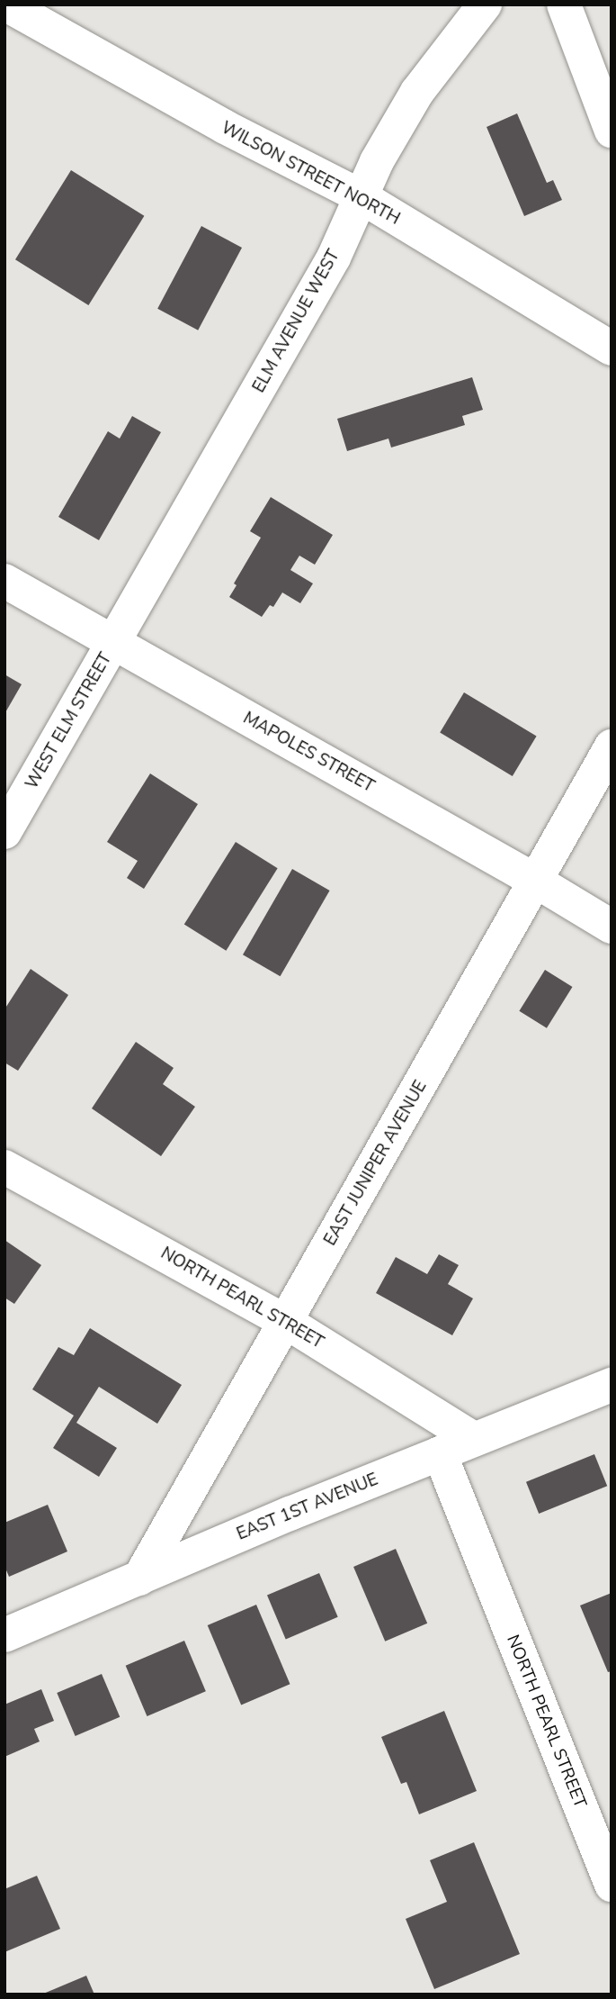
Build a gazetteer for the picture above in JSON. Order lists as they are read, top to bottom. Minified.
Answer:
{"streets":{"street":["WILSON STREET NORTH","ELM AVENUE WEST","WEST ELM STREET","MAPOLES STREET","EAST JUNIPER AVENUE","NORTH PEARL STREET","EAST 1ST AVENUE"]},"crossings":[["WILSON STREET NORTH","ELM AVENUE WEST"],["ELM AVENUE WEST","WEST ELM STREET"],["ELM AVENUE WEST","MAPOLES STREET"],["WEST ELM STREET","MAPOLES STREET"],["MAPOLES STREET","EAST JUNIPER AVENUE"],["EAST JUNIPER AVENUE","NORTH PEARL STREET"],["EAST JUNIPER AVENUE","EAST 1ST AVENUE"],["NORTH PEARL STREET","EAST 1ST AVENUE"]]}
